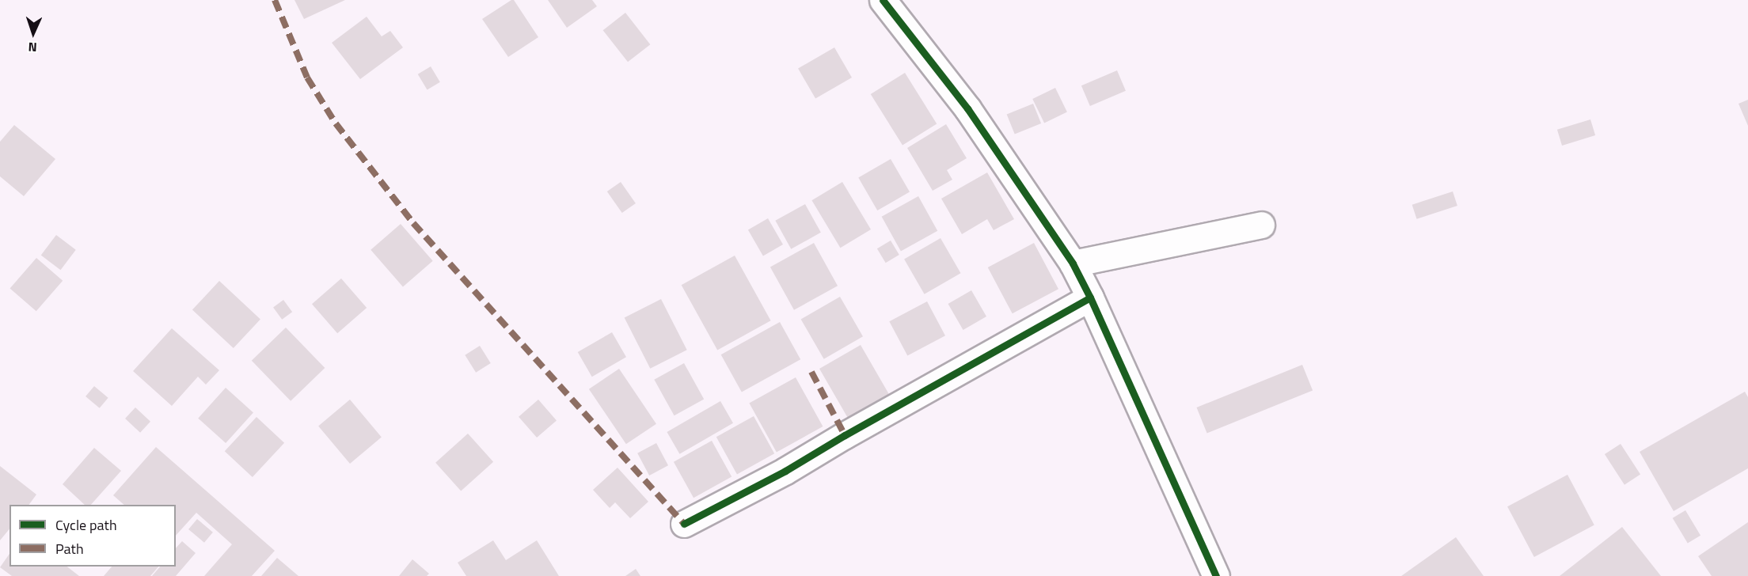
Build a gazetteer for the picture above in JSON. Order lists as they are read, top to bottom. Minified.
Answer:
{"legend":["Cycle path","Path"],"north":"bottom"}
